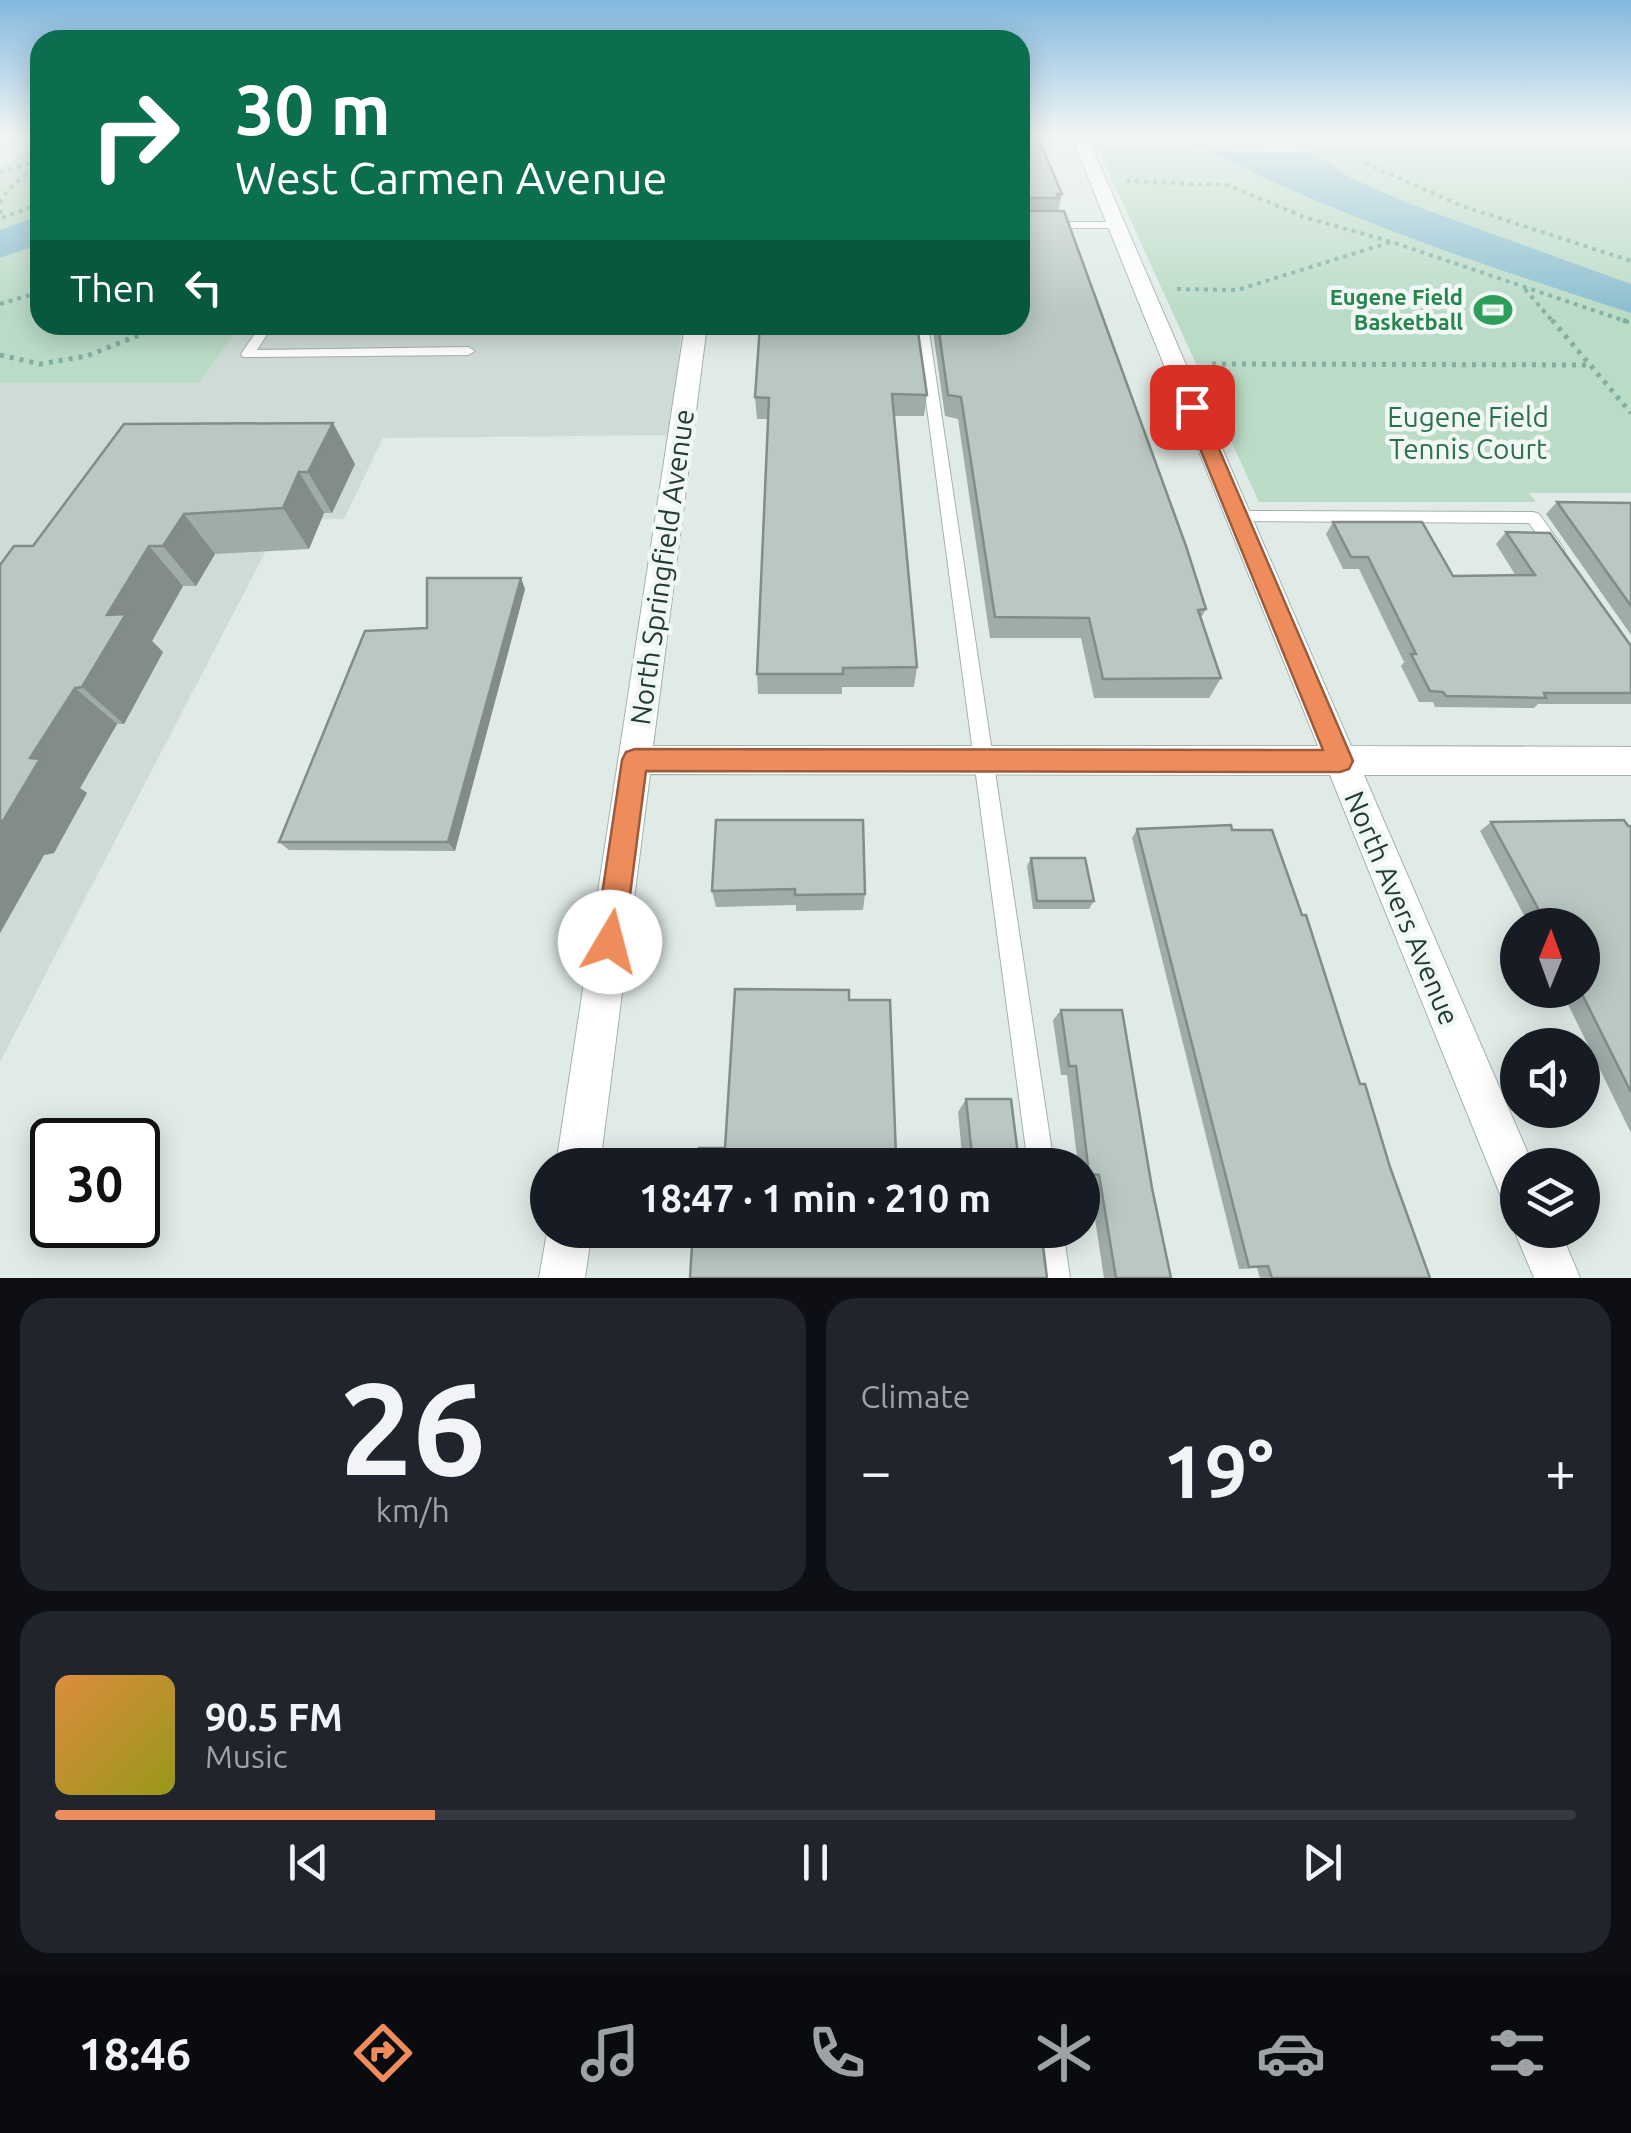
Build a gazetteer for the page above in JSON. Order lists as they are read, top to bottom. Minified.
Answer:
{"streets":{"street":["North Springfield Avenue","North Avers Avenue"]},"parks":["Eugene Field Tennis Court"],"places":{"sports":["Eugene Field Basketball"]},"north":"top","page":{"turn":["30 m","West Carmen Avenue"],"then":"Then","limit":"30","trip":"18:47 · 1 min · 210 m","tile":[["26","km/h"],"Climate"],"heat":["−","19°","+"],"song":["90.5 FM","Music"],"tabs":"18:46"}}
